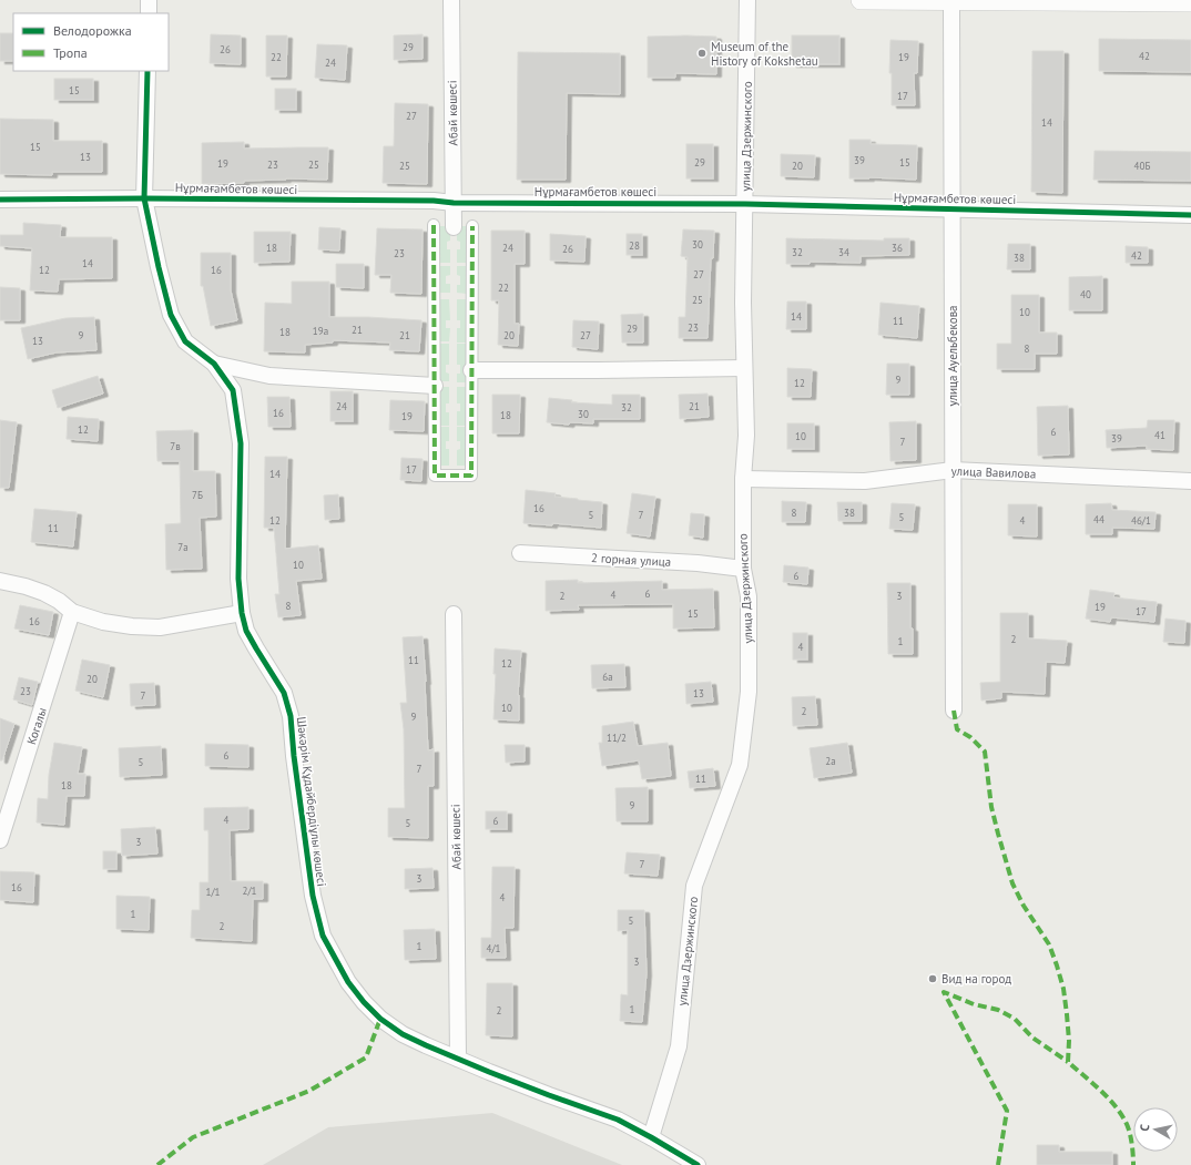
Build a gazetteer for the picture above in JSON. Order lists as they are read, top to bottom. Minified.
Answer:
{"streets":{"street":["Абай көшесі","улица Дзержинского","Нұрмағамбетов көшесі","улица Ауельбекова","улица Вавилова","2 горная улица","Когалы","Шәкәрім Құдайбердіұлы көшесі"]},"crossings":[["Абай көшесі","Нұрмағамбетов көшесі"],["Абай көшесі","Шәкәрім Құдайбердіұлы көшесі"],["улица Дзержинского","Нұрмағамбетов көшесі"],["улица Дзержинского","улица Вавилова"],["улица Дзержинского","2 горная улица"],["улица Дзержинского","Шәкәрім Құдайбердіұлы көшесі"],["Нұрмағамбетов көшесі","улица Ауельбекова"],["Нұрмағамбетов көшесі","Шәкәрім Құдайбердіұлы көшесі"],["улица Ауельбекова","улица Вавилова"]],"places":["Museum of the History of Kokshetau","Вид на город"],"house_numbers":["29","26","42","22","19","24","15","17","27","14","15","13","39","29","15","19","23","25","25","20","40Б","30","28","18","24","36","26","32","34","23","42","38","14","12","16","27","22","40","25","10","14","11","23","29","21","19а","18","9","21","20","27","13","8","9","12","24","21","32","16","30","18","19","12","6","41","10","39","7","7в","17","14","7Б","16","8","38","5","7","5","44","12","4","46/1","11","7а","10","6","6","4","2","3","8","19","17","15","16","2","1","4","11","12","6а","20","23","13","7","10","2","9","11/2","6","2а","5","7","11","18","9","4","6","5","3","7","3","16","2/1","1/1","4","1","5","2","1","4/1","3","1","2"],"legend":["Велодорожка","Тропа"],"north":"left"}
